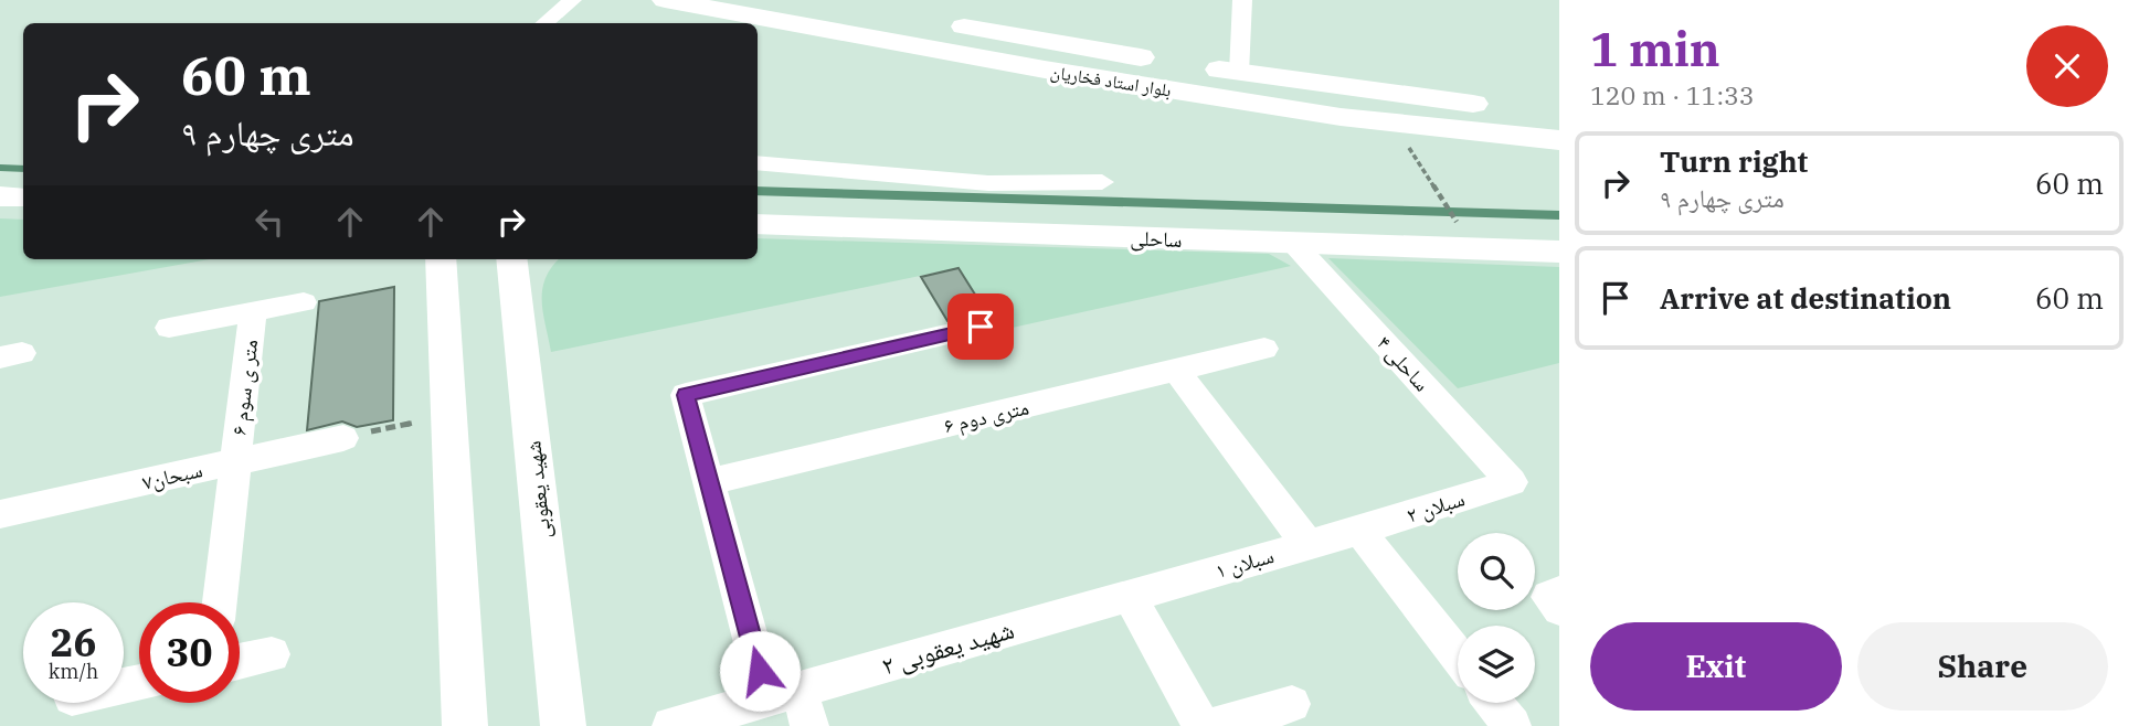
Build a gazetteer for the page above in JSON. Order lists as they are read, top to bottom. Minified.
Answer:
{"streets":{"main road":["بلوار استاد فخاریان"],"street":["ساحلی","ساحلی ۴","۶ متر ی سوم","۶ متری دوم","سبحان۷","شهید یعقوبی","سبلان ۲","سبلان ۱","شهید یعقوبی ۲"]},"crossings":[["ساحلی","ساحلی ۴"],["ساحلی ۴","سبلان ۲"],["۶ متر ی سوم","سبحان۷"],["سبلان ۲","سبلان ۱"],["سبلان ۱","شهید یعقوبی ۲"]],"page":{"heading":["1 min","120 m · 11:33"],"turn":["60 m","۹ متری چهارم"],"list":[{"name":"Turn right","note":"۹ متری چهارم","value":"60 m"},{"name":"Arrive at destination","value":"60 m"}],"speed":"26 km/h","limit":"30","buttons":["Exit","Share"]}}
